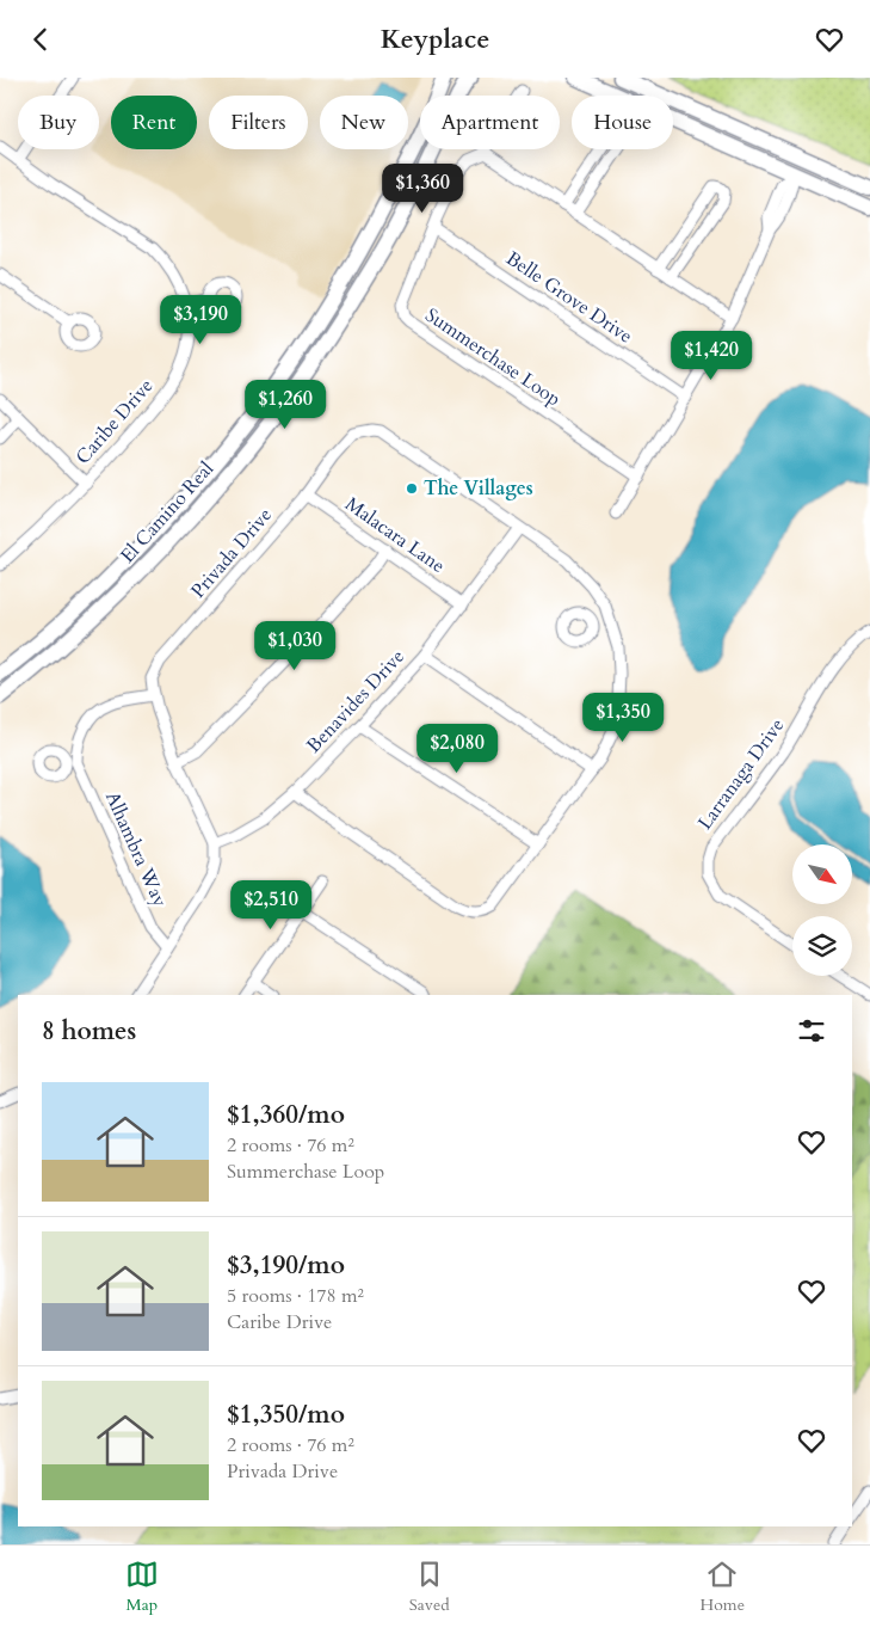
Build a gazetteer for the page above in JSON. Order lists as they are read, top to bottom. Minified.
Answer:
{"streets":{"main road":["El Camino Real"],"street":["Belle Grove Drive","Summerchase Loop","Caribe Drive","Malacara Lane","Privada Drive","Benavides Drive","Larranaga Drive","Alhambra Way"]},"crossings":[["Belle Grove Drive","Summerchase Loop"],["Malacara Lane","Privada Drive"],["Malacara Lane","Benavides Drive"],["Privada Drive","Benavides Drive"],["Privada Drive","Alhambra Way"]],"places":["The Villages"],"north":"bottom right","page":{"header":"Keyplace","chip":["Buy","Rent","Filters","New","Apartment","House"],"price":["$1,360","$3,190","$1,420","$1,260","$1,030","$1,350","$2,080","$2,510"],"heading":"8 homes","list":[{"name":"$1,360/mo","note":"2 rooms · 76 m² · Summerchase Loop"},{"name":"$3,190/mo","note":"5 rooms · 178 m² · Caribe Drive"},{"name":"$1,350/mo","note":"2 rooms · 76 m² · Privada Drive"}],"tabs":["Map","Saved","Home"]}}
